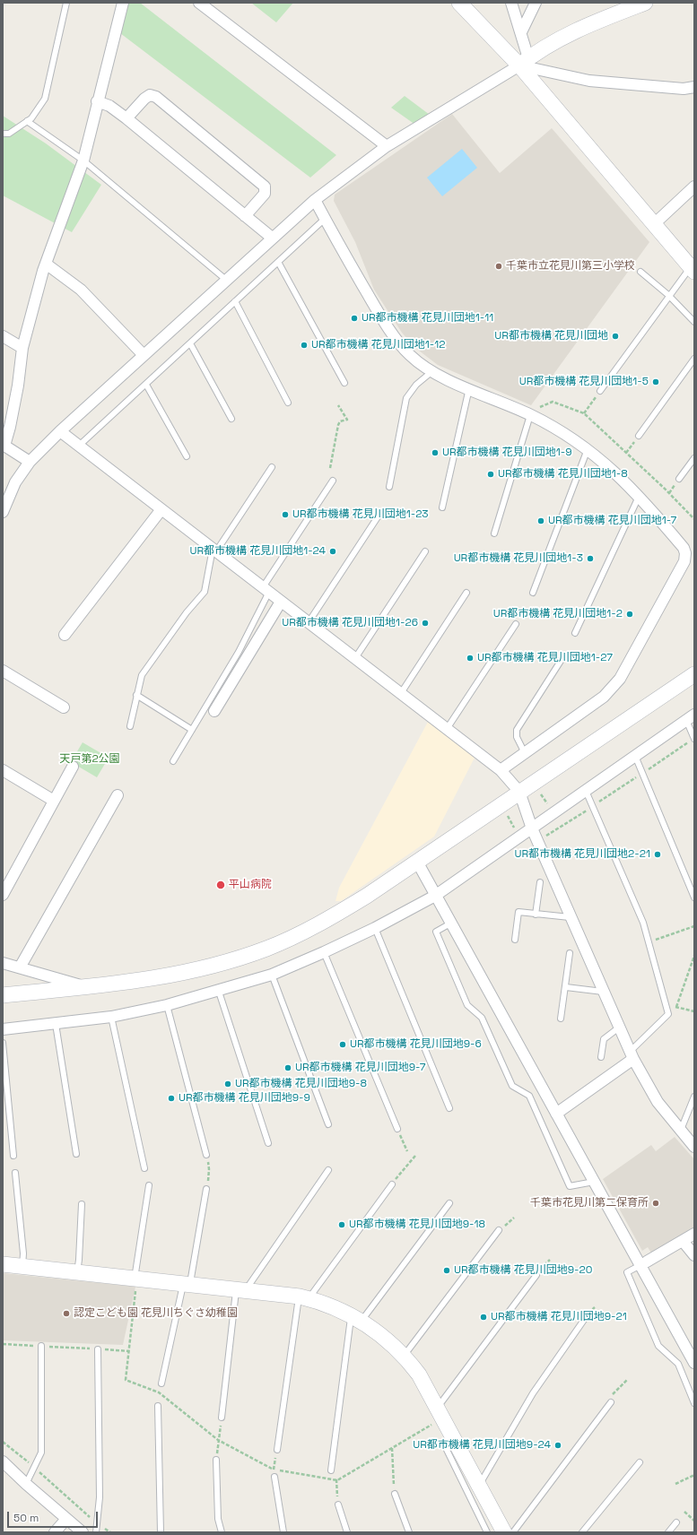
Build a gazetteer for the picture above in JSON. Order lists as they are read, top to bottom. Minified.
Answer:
{"parks":["天戸第2公園"],"places":["千葉市立花見川第三小学校","UR都市機構 花見川団地1-11","UR都市機構 花見川団地","UR都市機構 花見川団地1-12","UR都市機構 花見川団地1-5","UR都市機構 花見川団地1-9","UR都市機構 花見川団地1-8","UR都市機構 花見川団地1-23","UR都市機構 花見川団地1-7","UR都市機構 花見川団地1-24","UR都市機構 花見川団地1-3","UR都市機構 花見川団地1-2","UR都市機構 花見川団地1-26","UR都市機構 花見川団地1-27","UR都市機構 花見川団地2-21","平山病院","UR都市機構 花見川団地9-6","UR都市機構 花見川団地9-7","UR都市機構 花見川団地9-8","UR都市機構 花見川団地9-9","千葉市花見川第二保育所","UR都市機構 花見川団地9-18","UR都市機構 花見川団地9-20","認定こども園 花見川ちぐさ幼稚園","UR都市機構 花見川団地9-21","UR都市機構 花見川団地9-24"],"scale_bar":"50 m"}
